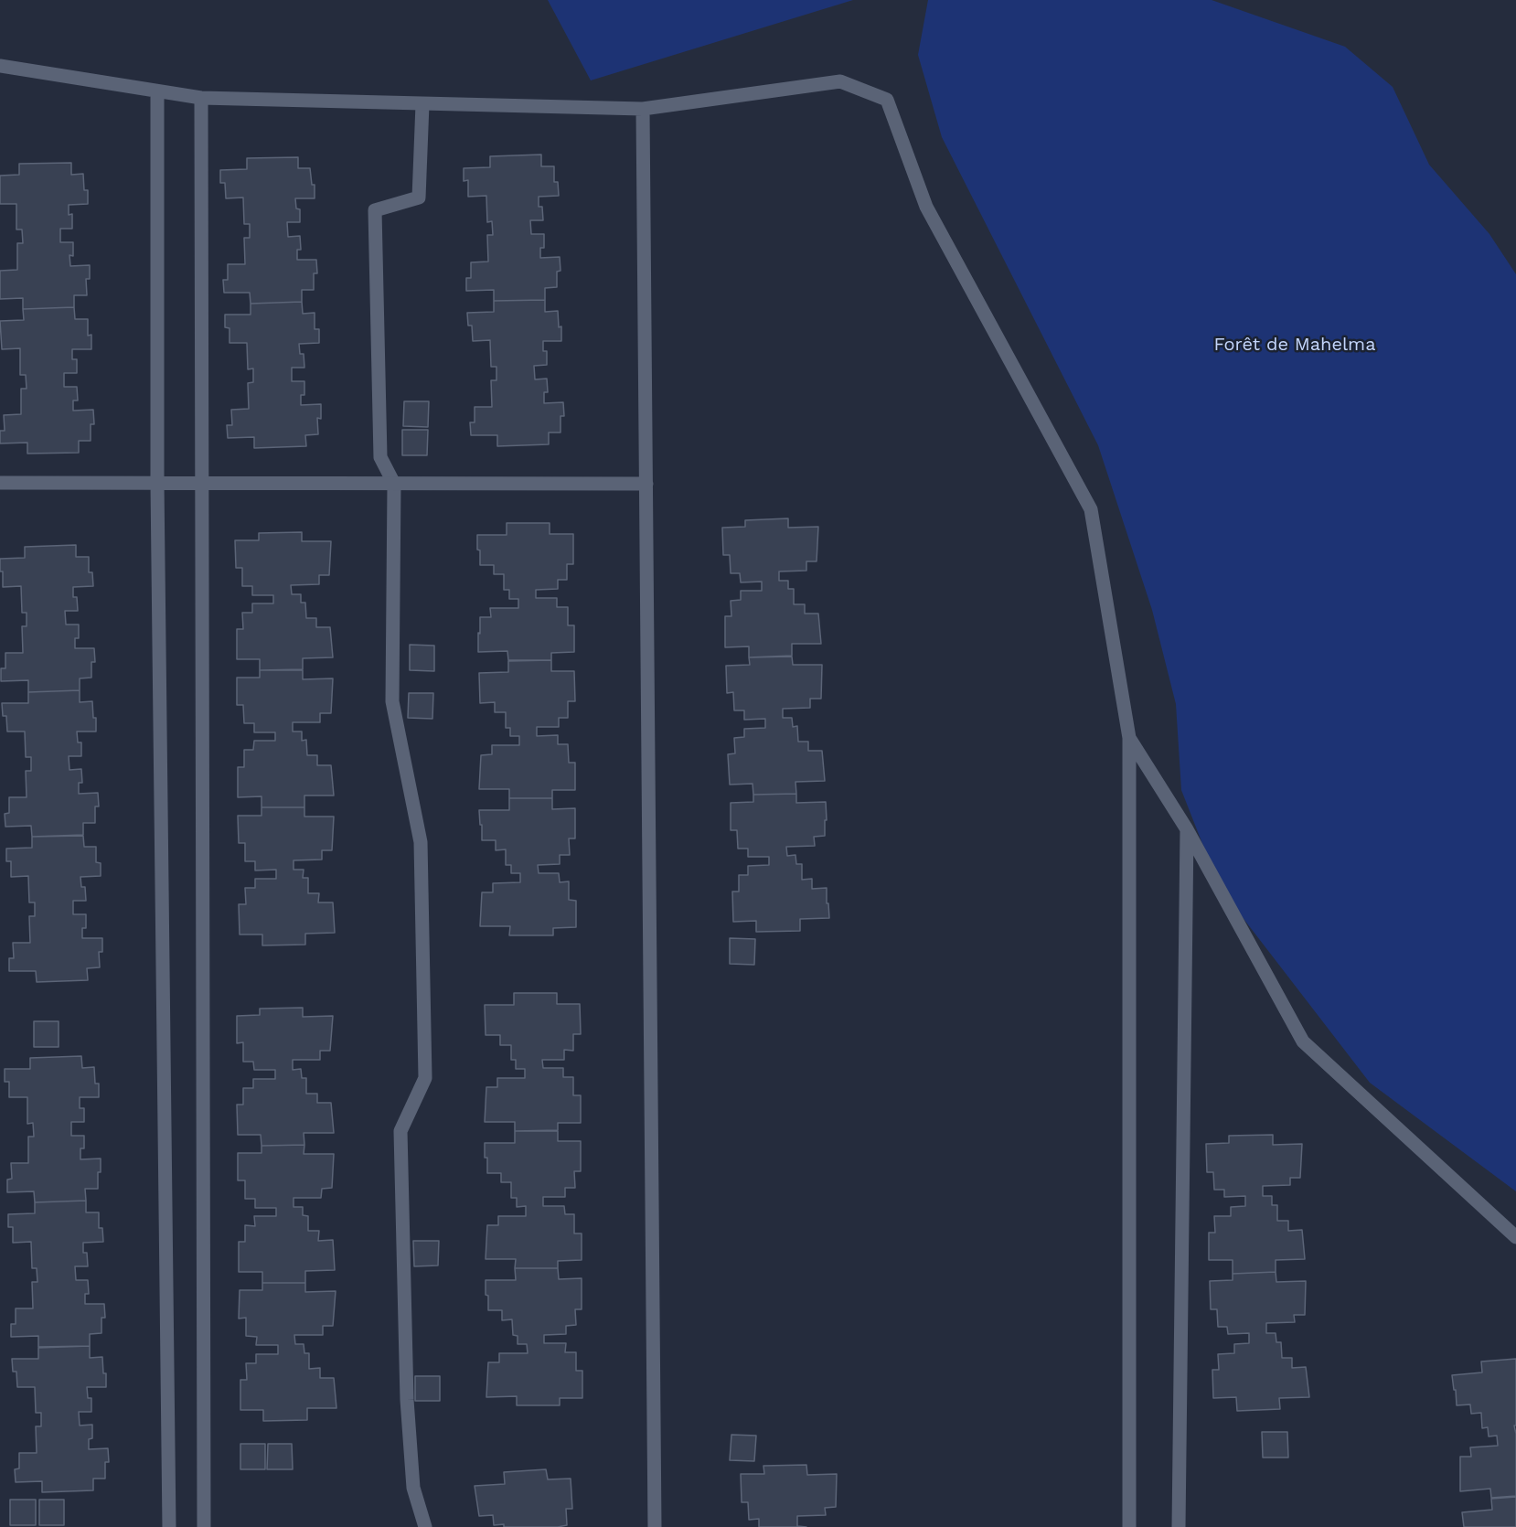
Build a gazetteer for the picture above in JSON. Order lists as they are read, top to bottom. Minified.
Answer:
{"parks":["Forêt de Mahelma"]}
